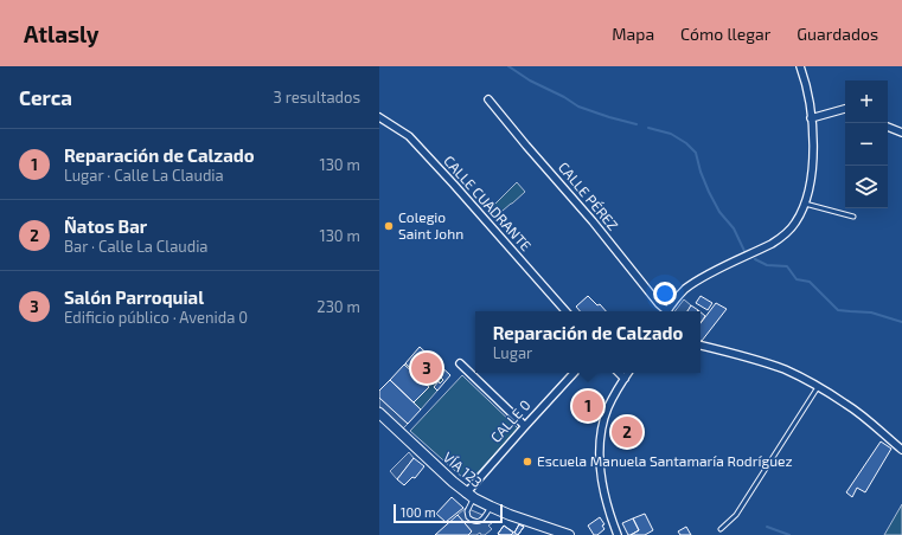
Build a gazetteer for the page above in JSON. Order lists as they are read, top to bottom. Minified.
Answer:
{"streets":{"main road":["VÍA 123"],"street":["CALLE PÉREZ","CALLE CUADRANTE","CALLE 0"]},"crossings":[["CALLE 0","VÍA 123"]],"places":["Colegio Saint John","Escuela Manuela Santamaría Rodríguez"],"scale_bar":"100 m","page":{"header":"Atlasly","nav":["Mapa","Cómo llegar","Guardados"],"heading":["Cerca","3 resultados"],"map_buttons":["+","−"],"list":[{"mark":"1","name":"Reparación de Calzado","note":"Lugar · Calle La Claudia","value":"130 m"},{"mark":"2","name":"Ñatos Bar","note":"Bar · Calle La Claudia","value":"130 m"},{"mark":"3","name":"Salón Parroquial","note":"Edificio público · Avenida 0","value":"230 m"}],"popup":["Reparación de Calzado","Lugar"],"pins":["3","1","2"],"scale":"100 m"}}
